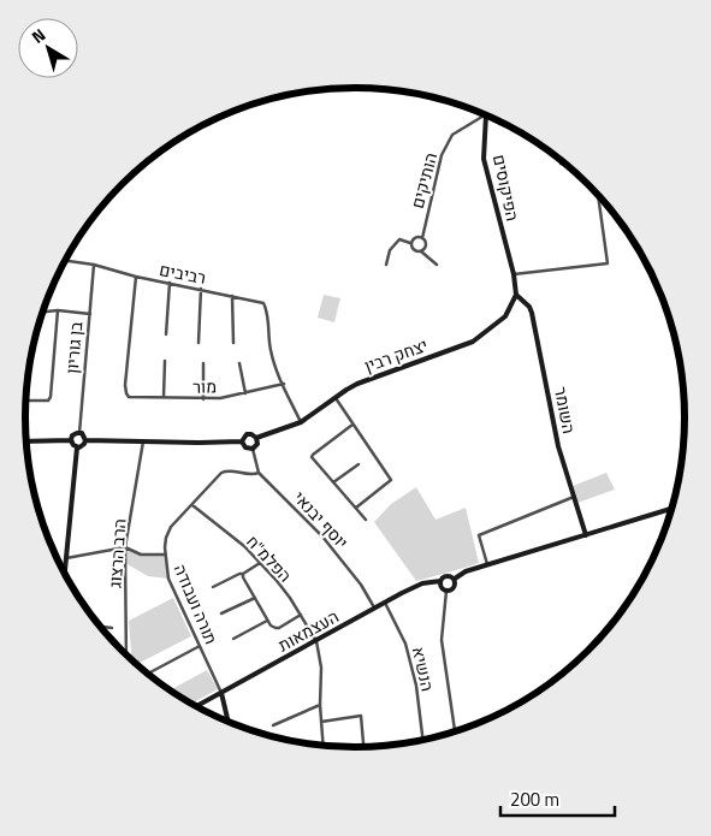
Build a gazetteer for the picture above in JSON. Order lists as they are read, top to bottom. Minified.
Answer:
{"streets":{"street":["הותיקים","הפיקוסים","רביבים","בן גוריון","יצחק רבין","מור","השומר","יוסף יבנאי","הרב הרצוג","הפלמ\"ח","תורה ועבודה","העצמאות","הנשיא"]},"crossings":[["הותיקים","הפיקוסים"],["רביבים","בן גוריון"],["רביבים","מור"],["יצחק רבין","השומר"],["יוסף יבנאי","תורה ועבודה"],["יוסף יבנאי","העצמאות"],["הפלמ\"ח","תורה ועבודה"],["הפלמ\"ח","העצמאות"],["תורה ועבודה","העצמאות"],["העצמאות","הנשיא"]],"scale_bar":"200 m","north":"top left"}
